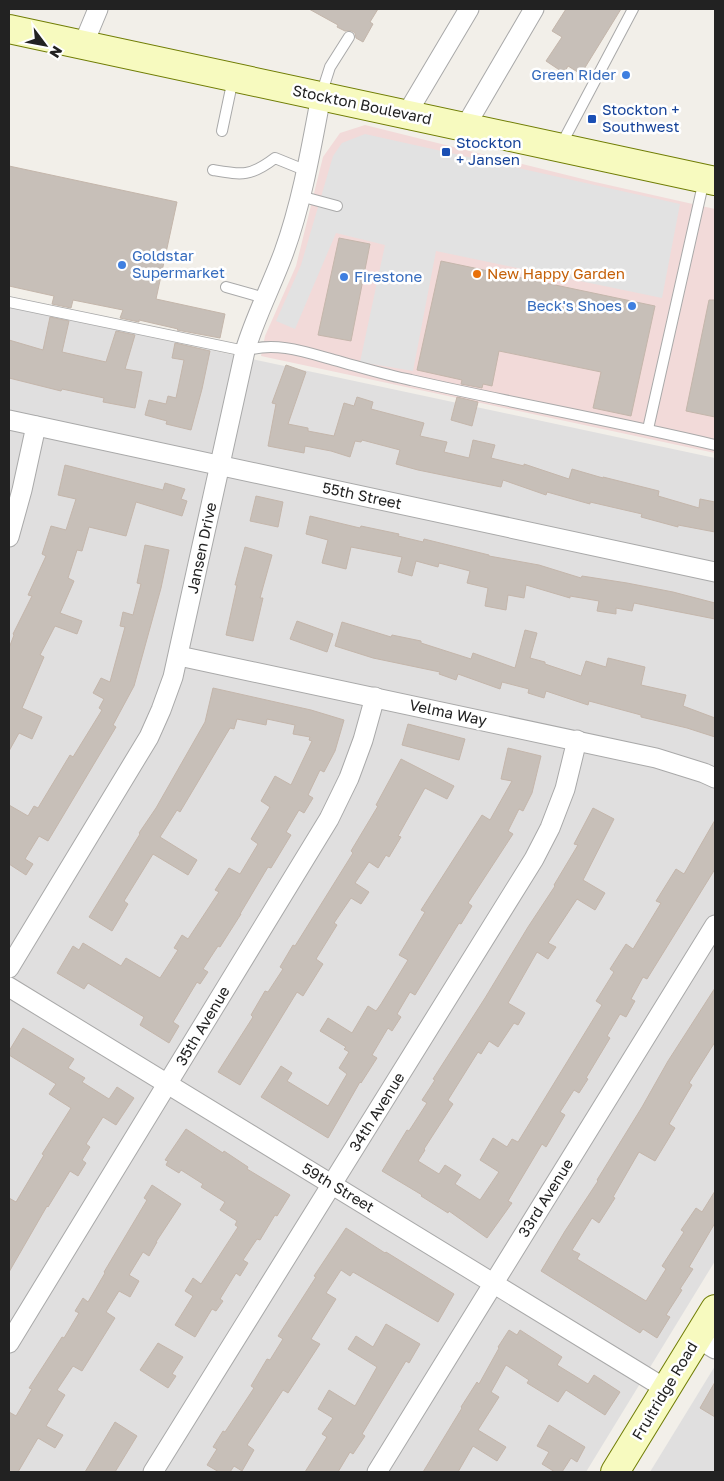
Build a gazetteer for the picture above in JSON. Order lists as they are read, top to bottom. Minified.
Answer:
{"streets":{"main road":["Stockton Boulevard","Fruitridge Road"],"street":["55th Street","Jansen Drive","Velma Way","35th Avenue","34th Avenue","59th Street","33rd Avenue"]},"crossings":[["Stockton Boulevard","Jansen Drive"],["55th Street","Jansen Drive"],["Jansen Drive","Velma Way"],["Velma Way","35th Avenue"],["Velma Way","34th Avenue"],["35th Avenue","59th Street"],["34th Avenue","59th Street"],["59th Street","33rd Avenue"],["59th Street","Fruitridge Road"]],"places":{"other":["Green Rider","Goldstar Supermarket","New Happy Garden","Firestone","Beck's Shoes"],"transit":["Stockton + Southwest","Stockton + Jansen"]},"north":"bottom right"}
